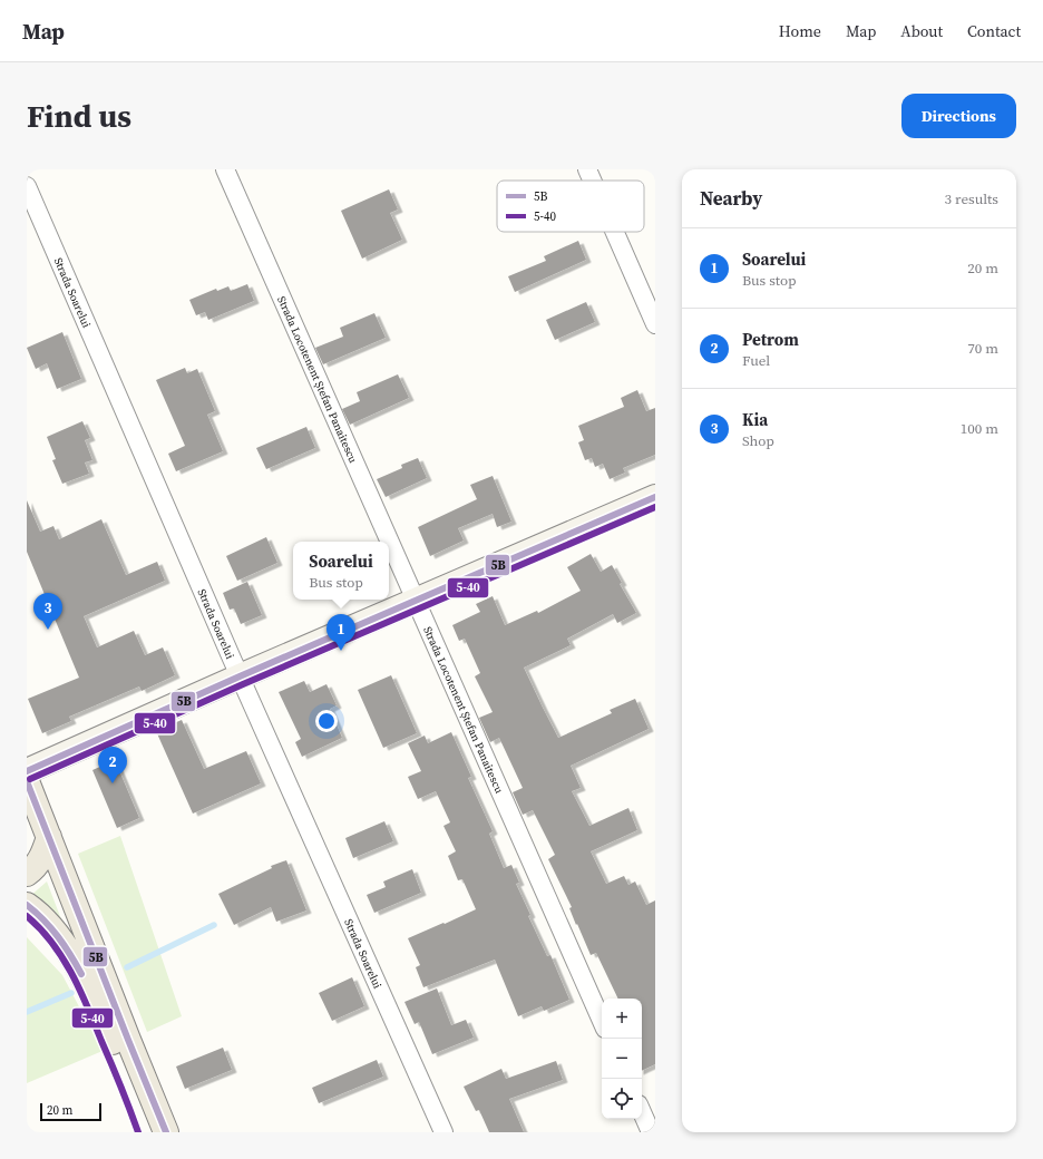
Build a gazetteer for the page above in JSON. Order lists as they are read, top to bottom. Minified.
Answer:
{"streets":{"street":["Strada Soarelui","Strada Locotenent Ștefan Panaitescu"]},"lines":["transit line 5B","transit line 5-40"],"legend":["5B","5-40"],"scale_bar":"20 m","page":{"header":"Map","nav":["Home","Map","About","Contact"],"buttons":"Directions","title":"Find us","heading":["Nearby","3 results"],"list":[{"mark":"1","name":"Soarelui","note":"Bus stop","value":"20 m"},{"mark":"2","name":"Petrom","note":"Fuel","value":"70 m"},{"mark":"3","name":"Kia","note":"Shop","value":"100 m"}],"popup":["Soarelui","Bus stop"],"pins":["3","1","2"],"map_buttons":["+","−"],"scale":"20 m"}}
